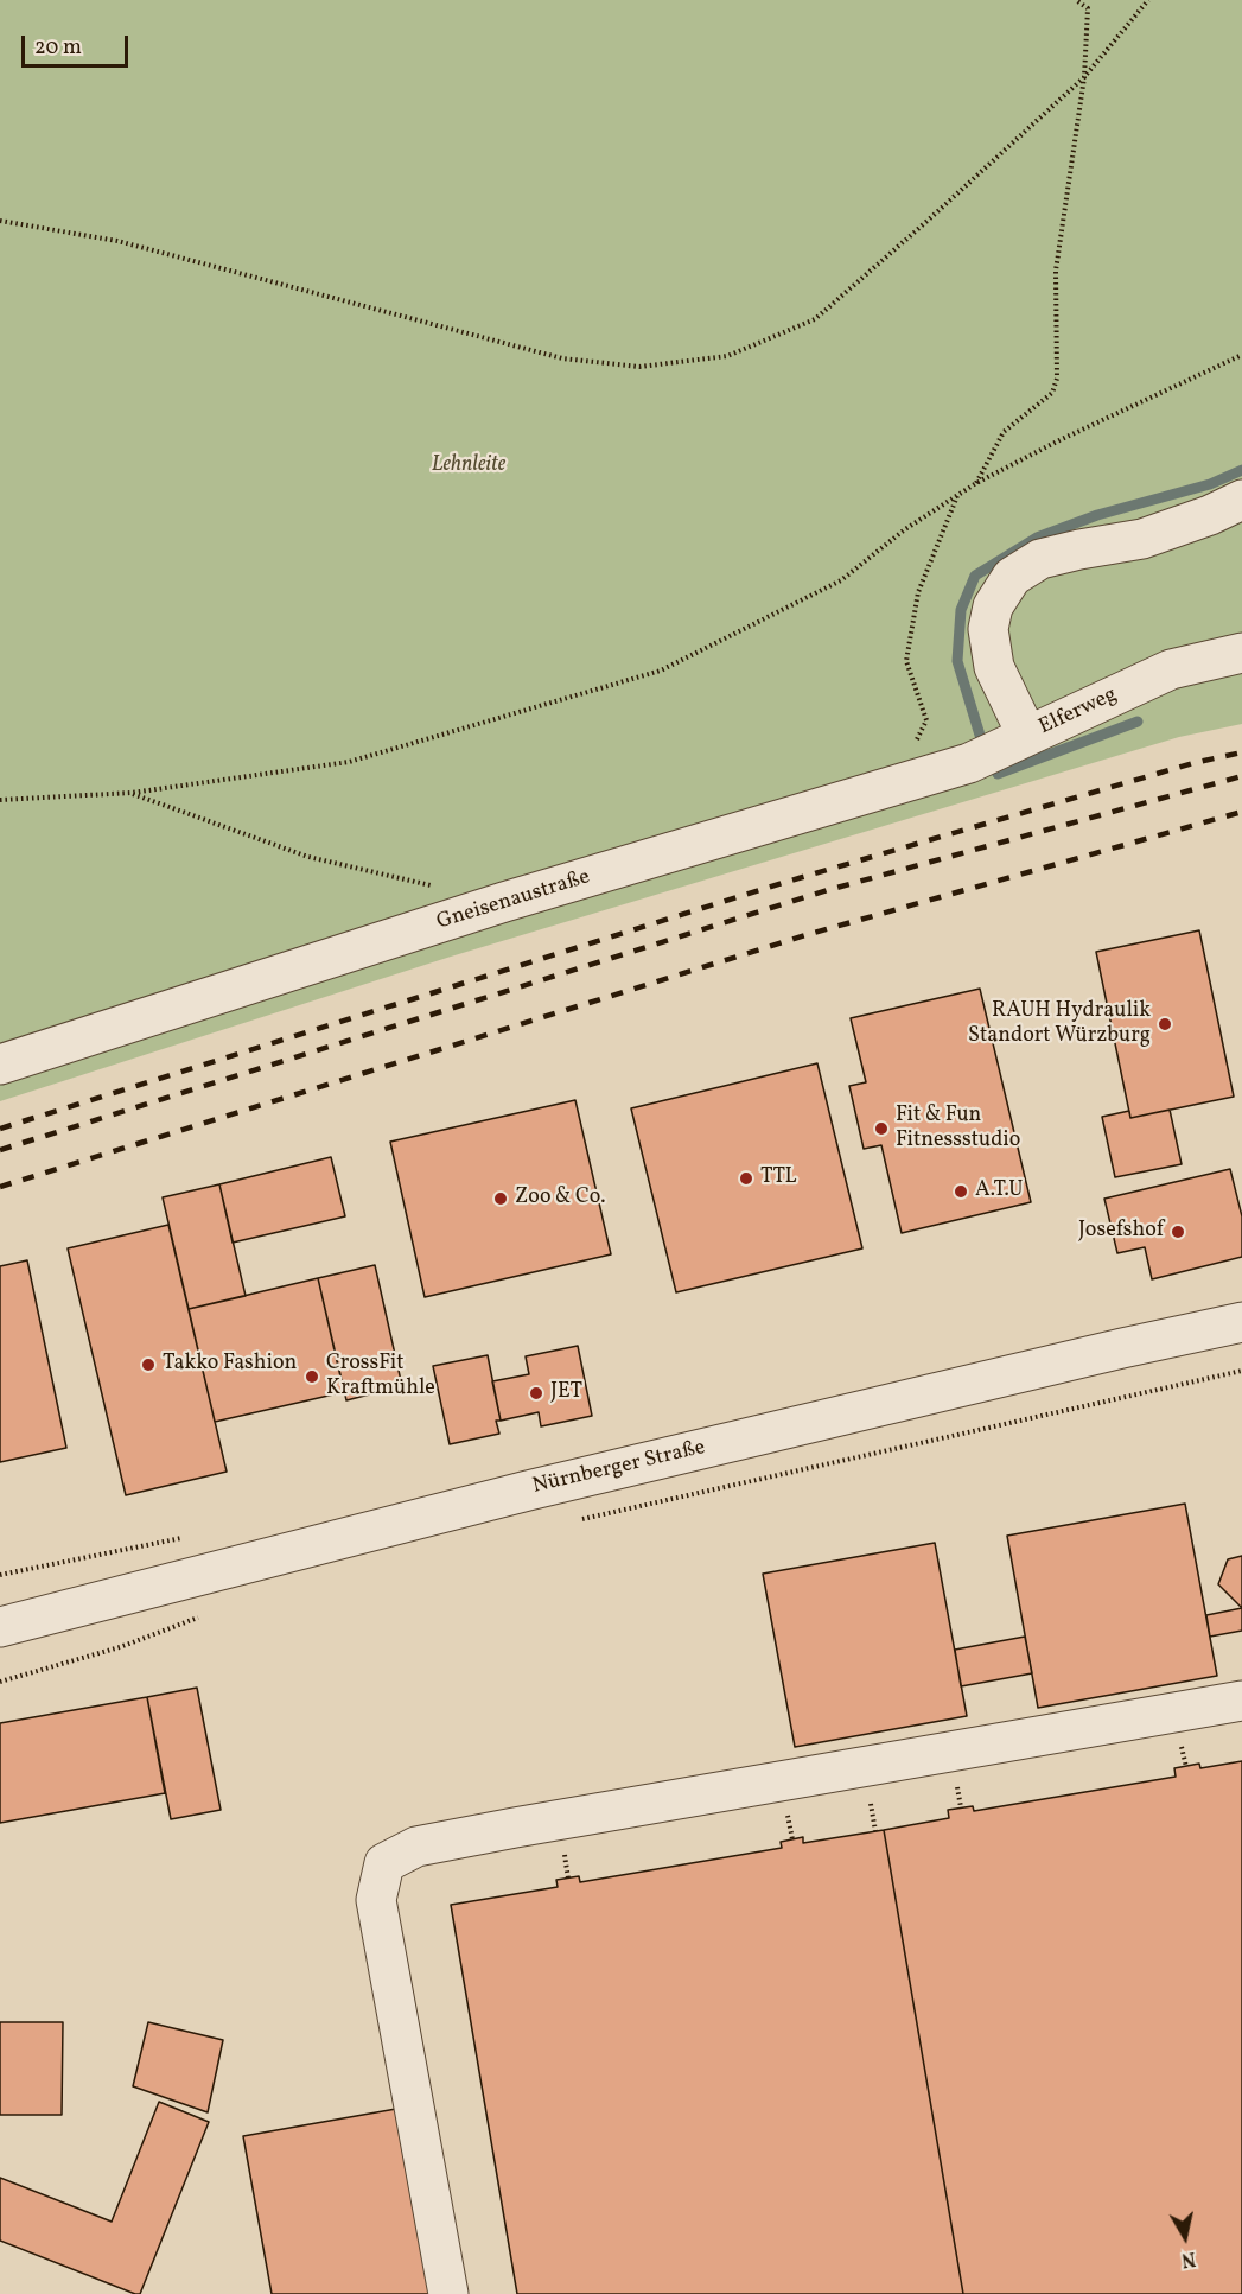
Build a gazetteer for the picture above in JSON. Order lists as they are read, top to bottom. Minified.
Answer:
{"streets":{"street":["Elferweg","Gneisenaustraße","Nürnberger Straße"]},"crossings":[["Elferweg","Gneisenaustraße"]],"parks":["Lehnleite"],"places":["RAUH Hydraulik Standort Würzburg","Fit & Fun Fitnessstudio","TTL","A.T.U","Zoo & Co.","Josefshof","Takko Fashion","CrossFit Kraftmühle","JET"],"scale_bar":"20 m","north":"bottom"}
